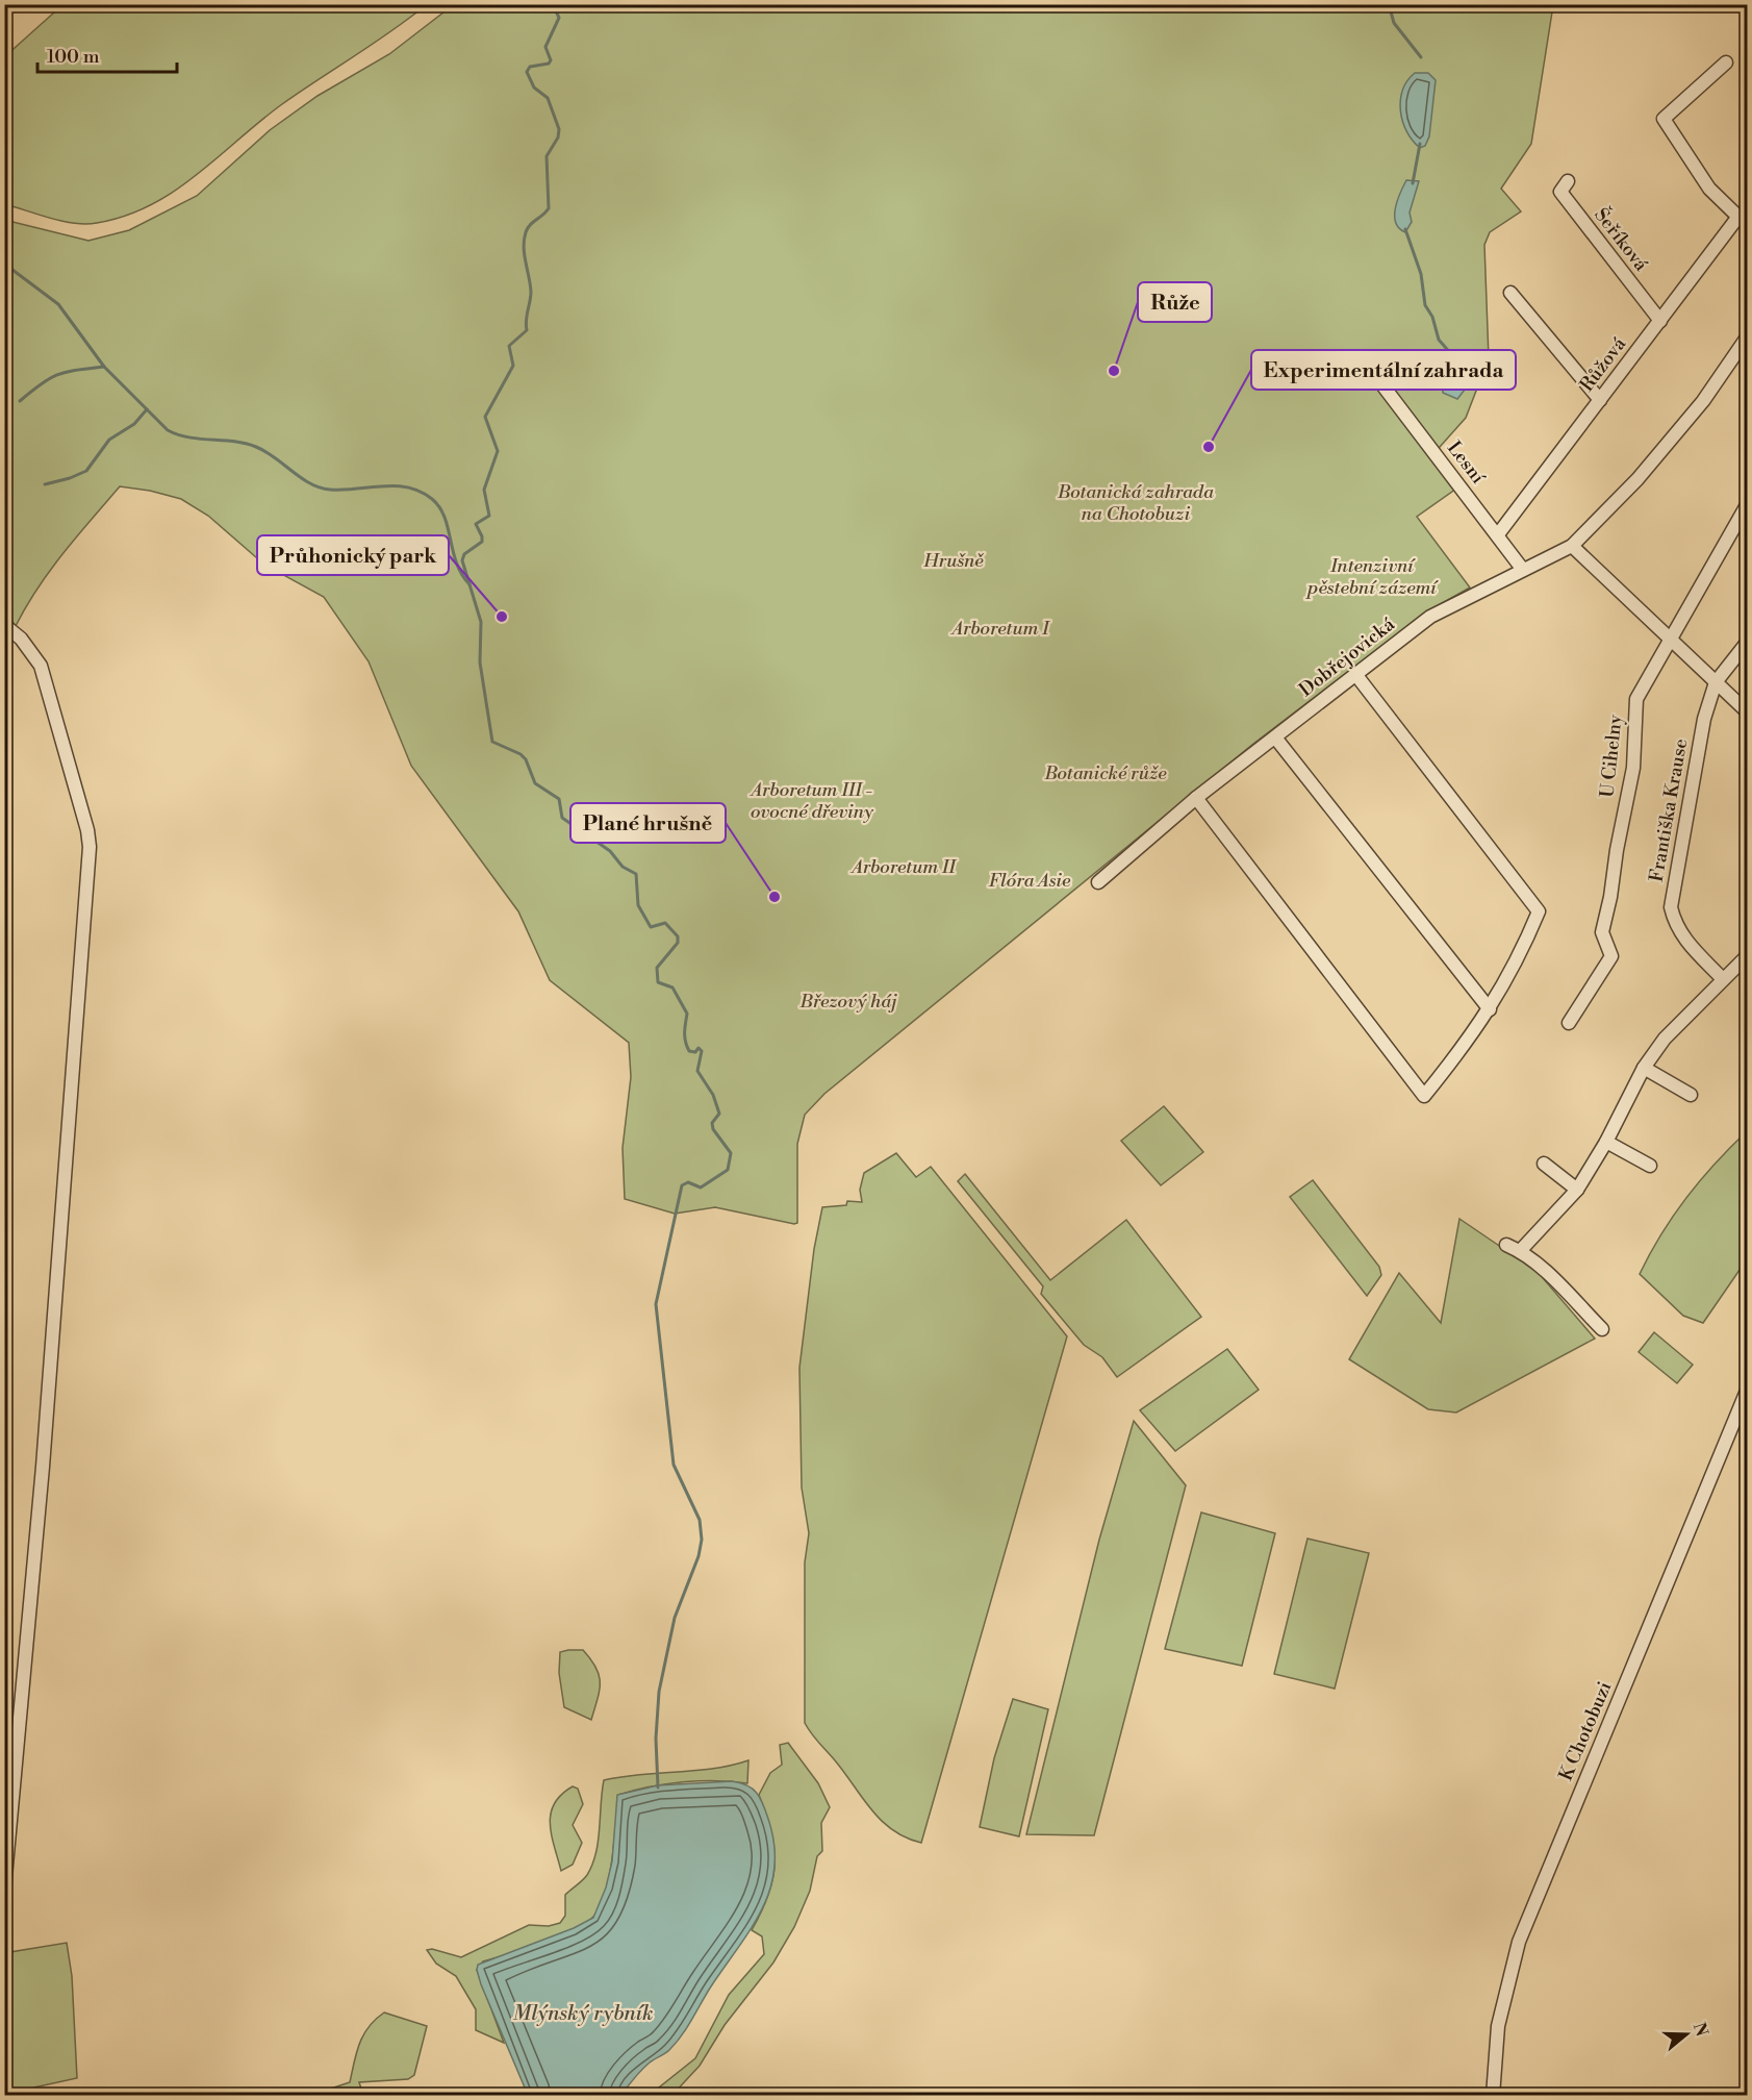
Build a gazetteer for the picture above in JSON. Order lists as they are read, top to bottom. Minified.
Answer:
{"streets":{"street":["Šeříková","Růžová","Lesní","Dobřejovická","U Cihelny","Františka Krause","K Chotobuzi"]},"crossings":[["Šeříková","Růžová"],["Růžová","Lesní"],["Lesní","Dobřejovická"]],"water":["Mlýnský rybník"],"parks":["Botanická zahrada na Chotobuzi","Hrušně","Intenzivní pěstební zázemí","Arboretum I","Botanické růže","Arboretum III - ovocné dřeviny","Arboretum II","Flóra Asie","Březový háj"],"places":["Růže","Experimentální zahrada","Průhonický park","Plané hrušně"],"scale_bar":"100 m","north":"right"}
